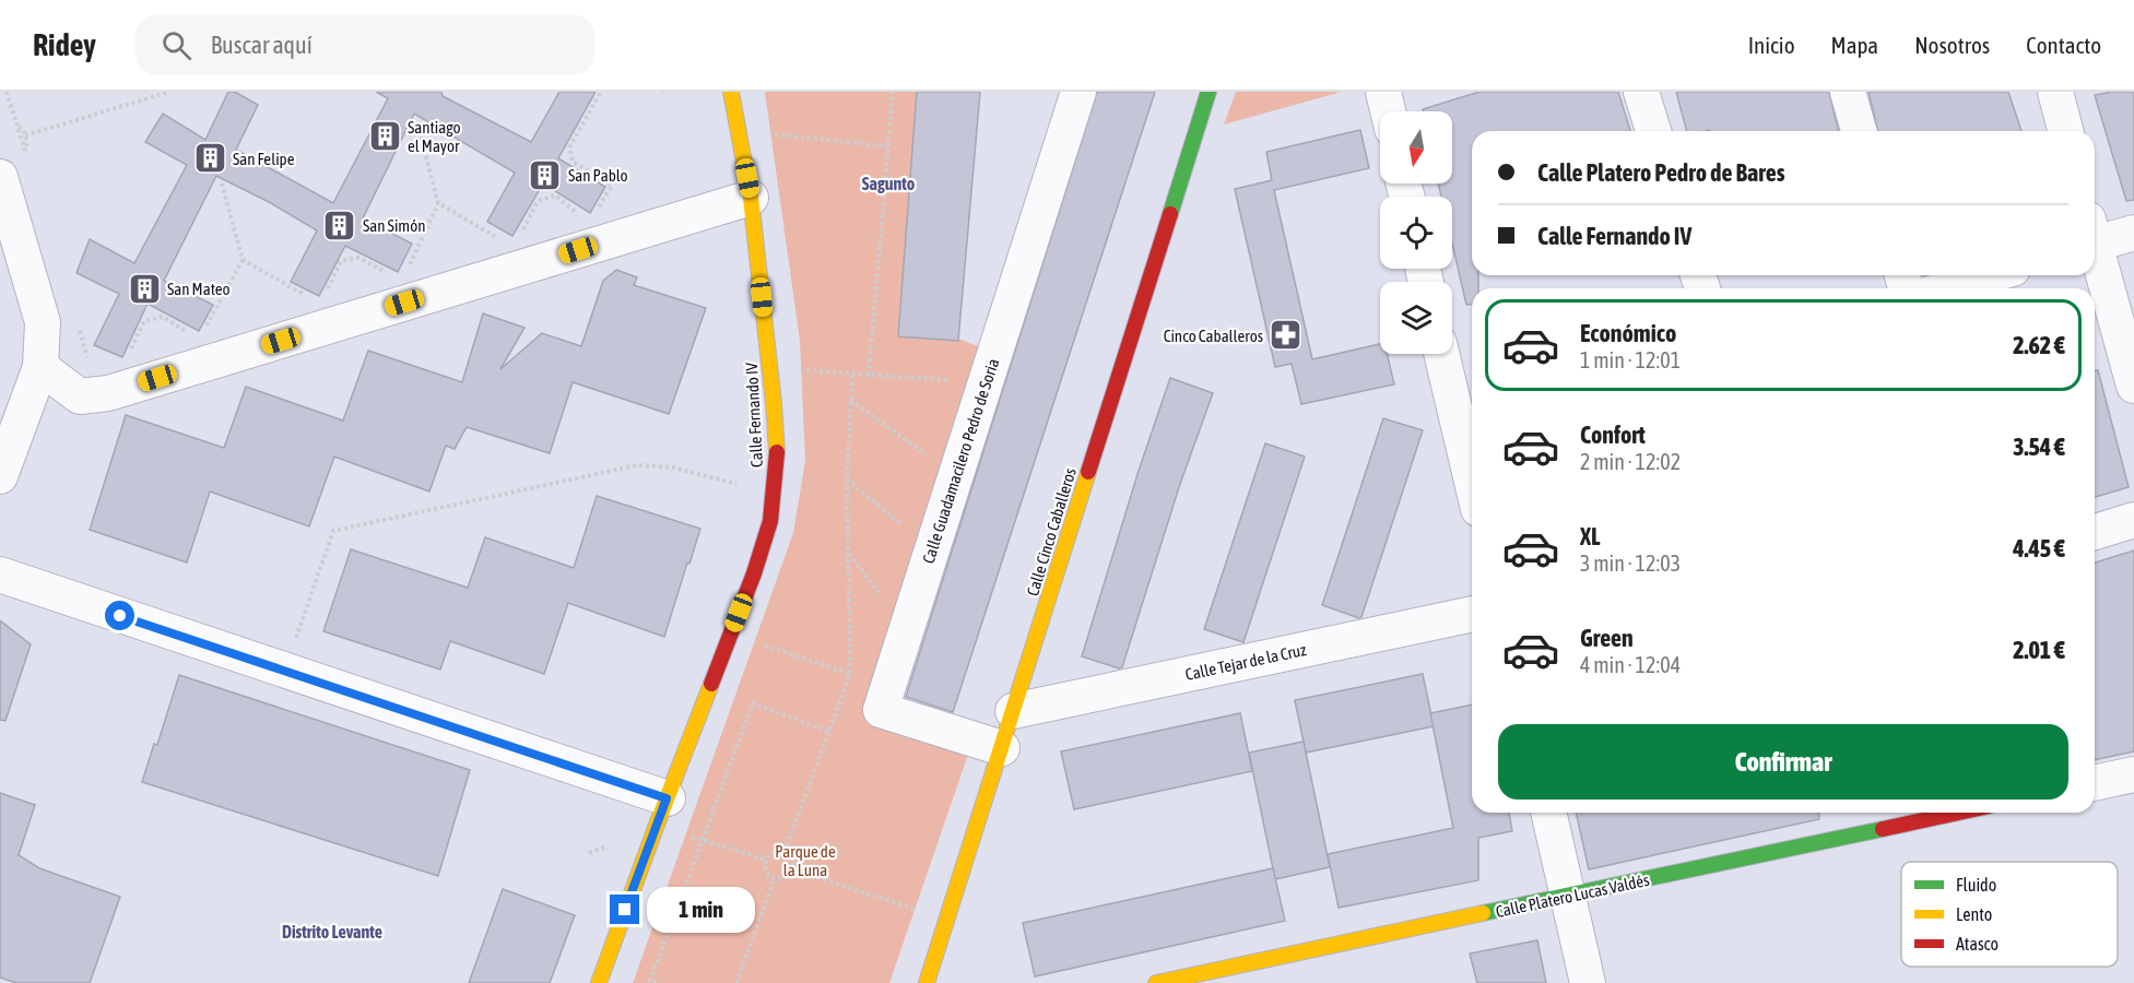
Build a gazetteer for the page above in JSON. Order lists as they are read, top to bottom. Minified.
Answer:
{"streets":{"street":["Calle Fernando IV","Calle Guadamacilero Pedro de Soria","Calle Cinco Caballeros","Calle Tejar de la Cruz","Calle Platero Lucas Valdés"]},"crossings":[["Calle Guadamacilero Pedro de Soria","Calle Cinco Caballeros"],["Calle Cinco Caballeros","Calle Tejar de la Cruz"]],"districts":["Sagunto","Distrito Levante"],"parks":["Parque de la Luna"],"places":{"building":["Santiago el Mayor","San Felipe","San Pablo","San Simón","San Mateo"],"pharmacy":["Cinco Caballeros"]},"legend":["Fluido","Lento","Atasco"],"north":"bottom","page":{"header":"Ridey","search":"Buscar aquí","nav":["Inicio","Mapa","Nosotros","Contacto"],"banner":["Calle Platero Pedro de Bares","Calle Fernando IV"],"list":[{"name":"Económico","note":"1 min · 12:01","value":"2.62 €"},{"name":"Confort","note":"2 min · 12:02","value":"3.54 €"},{"name":"XL","note":"3 min · 12:03","value":"4.45 €"},{"name":"Green","note":"4 min · 12:04","value":"2.01 €"}],"buttons":"Confirmar","bubble":"1 min"}}
